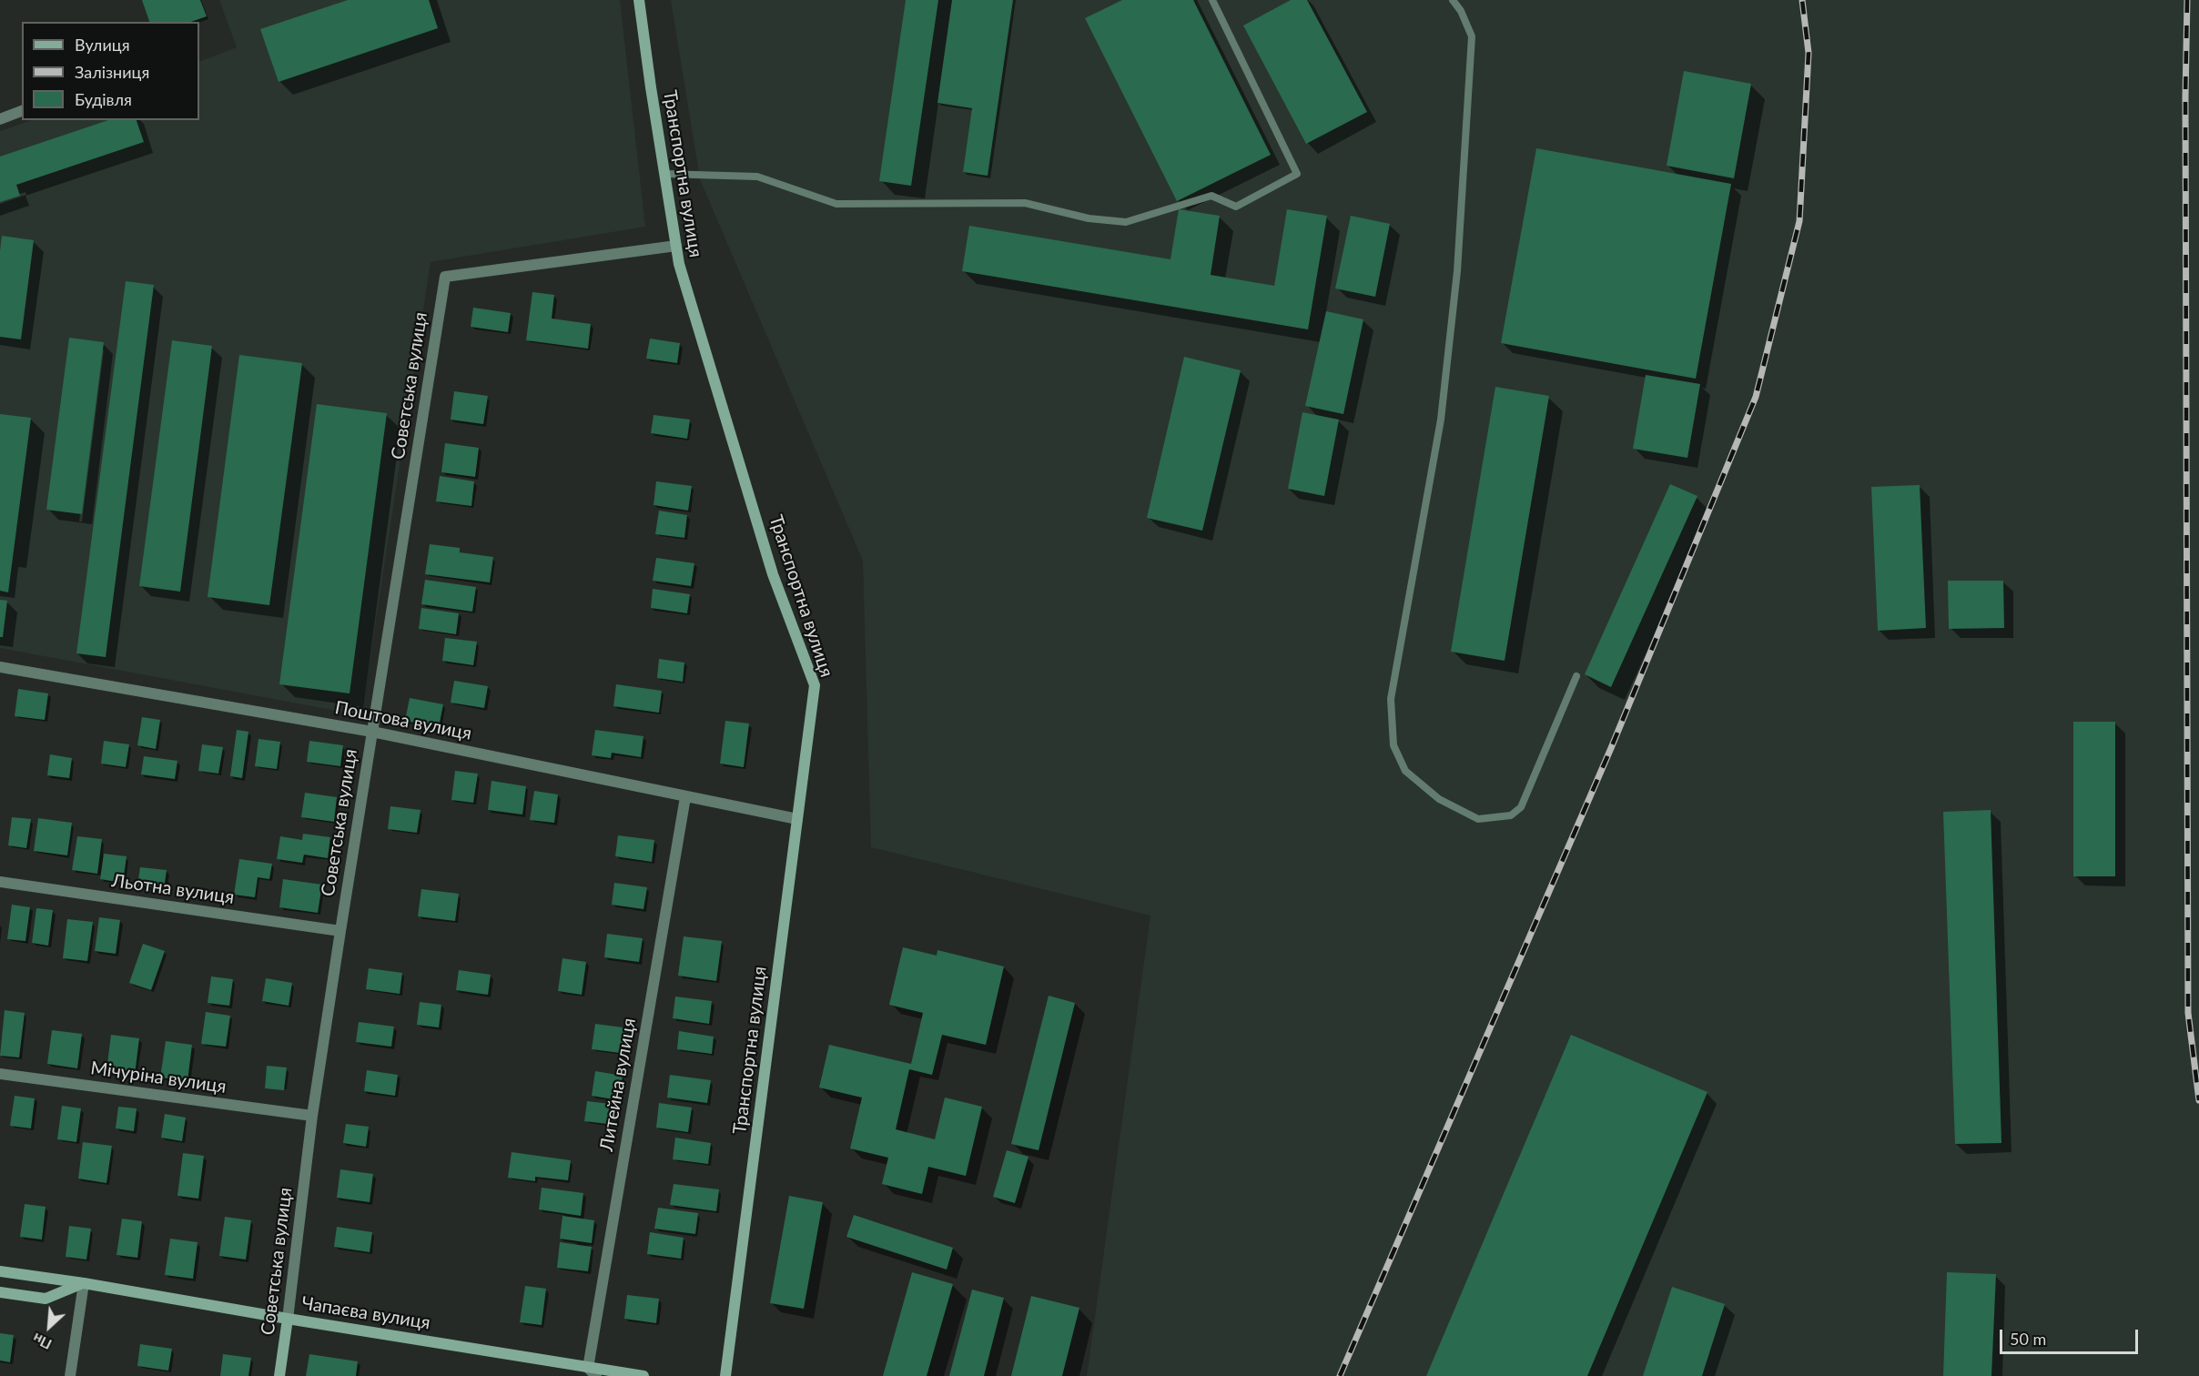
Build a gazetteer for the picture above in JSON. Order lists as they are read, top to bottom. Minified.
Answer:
{"streets":{"street":["Транспортна вулиця","Советська вулиця","Поштова вулиця","Льотна вулиця","Мічуріна вулиця","Литейна вулиця","Чапаєва вулиця"]},"crossings":[["Транспортна вулиця","Советська вулиця"],["Транспортна вулиця","Поштова вулиця"],["Советська вулиця","Поштова вулиця"],["Советська вулиця","Льотна вулиця"],["Советська вулиця","Мічуріна вулиця"],["Советська вулиця","Чапаєва вулиця"],["Поштова вулиця","Литейна вулиця"],["Литейна вулиця","Чапаєва вулиця"]],"legend":["Вулиця","Залізниця","Будівля"],"scale_bar":"50 m","north":"bottom left"}
